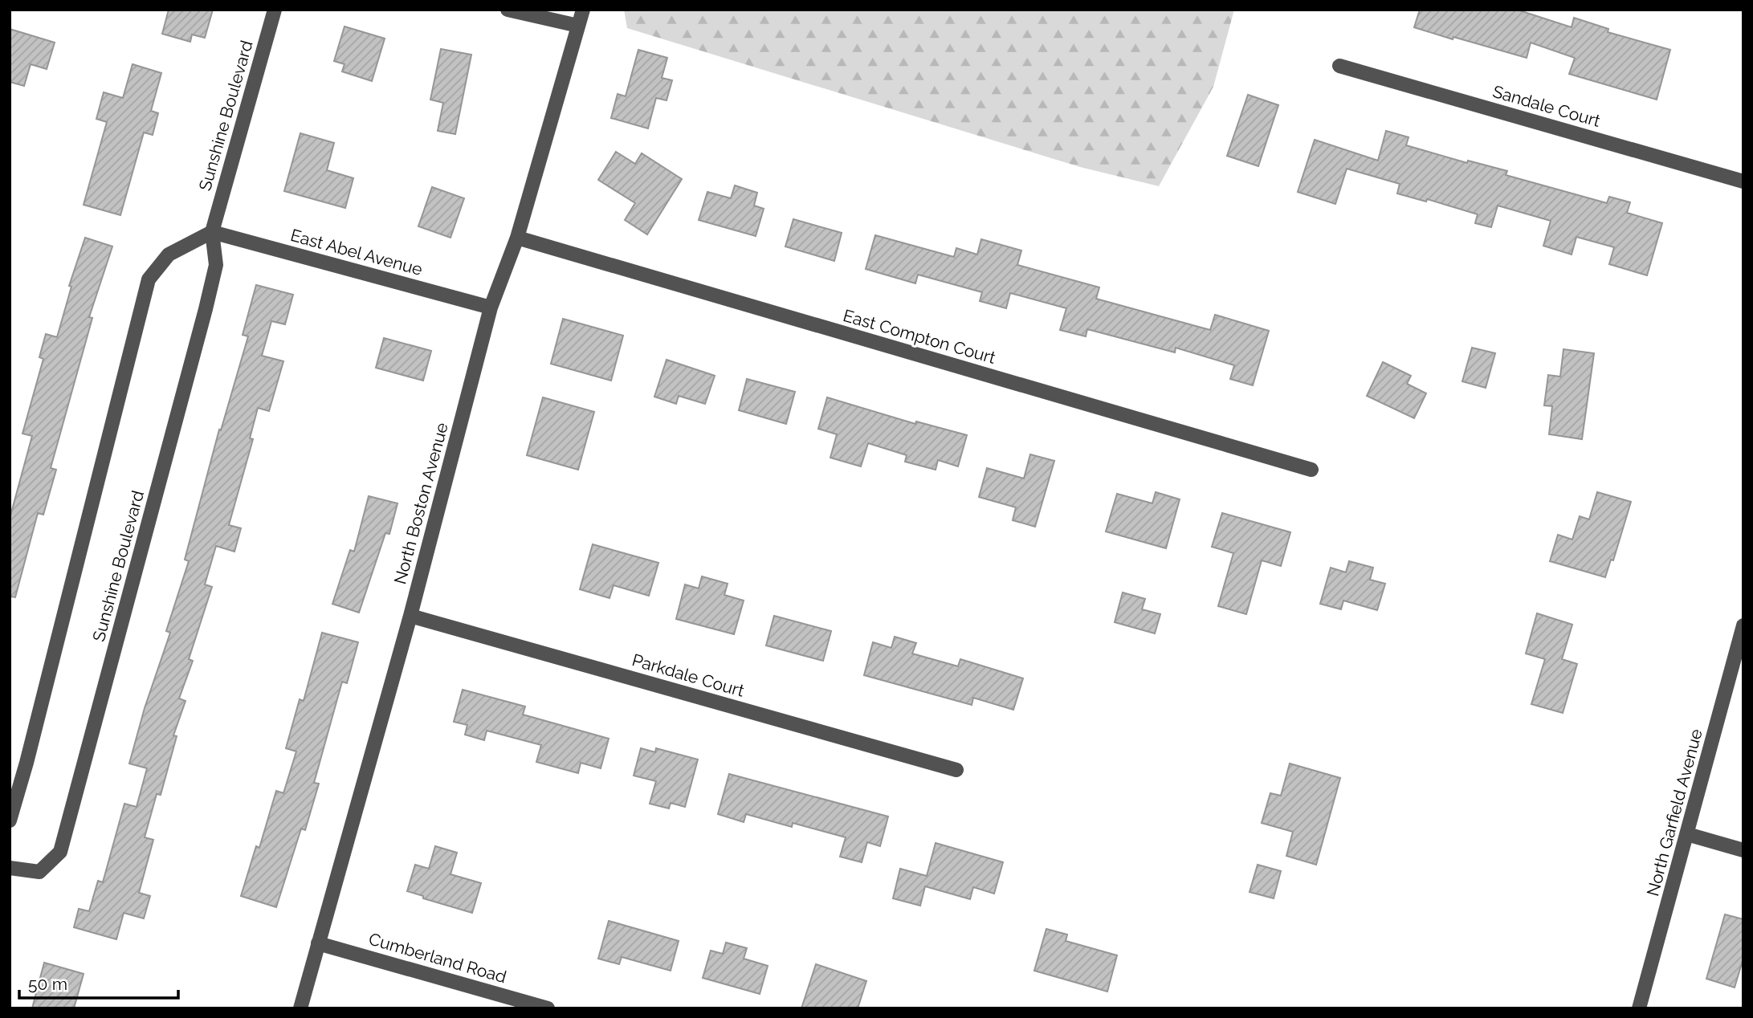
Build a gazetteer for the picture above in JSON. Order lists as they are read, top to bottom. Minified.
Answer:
{"streets":{"street":["Sandale Court","Sunshine Boulevard","East Abel Avenue","East Compton Court","North Boston Avenue","Parkdale Court","North Garfield Avenue","Cumberland Road"]},"crossings":[["Sunshine Boulevard","East Abel Avenue"],["East Abel Avenue","North Boston Avenue"],["East Compton Court","North Boston Avenue"],["North Boston Avenue","Parkdale Court"],["North Boston Avenue","Cumberland Road"]],"scale_bar":"50 m"}
